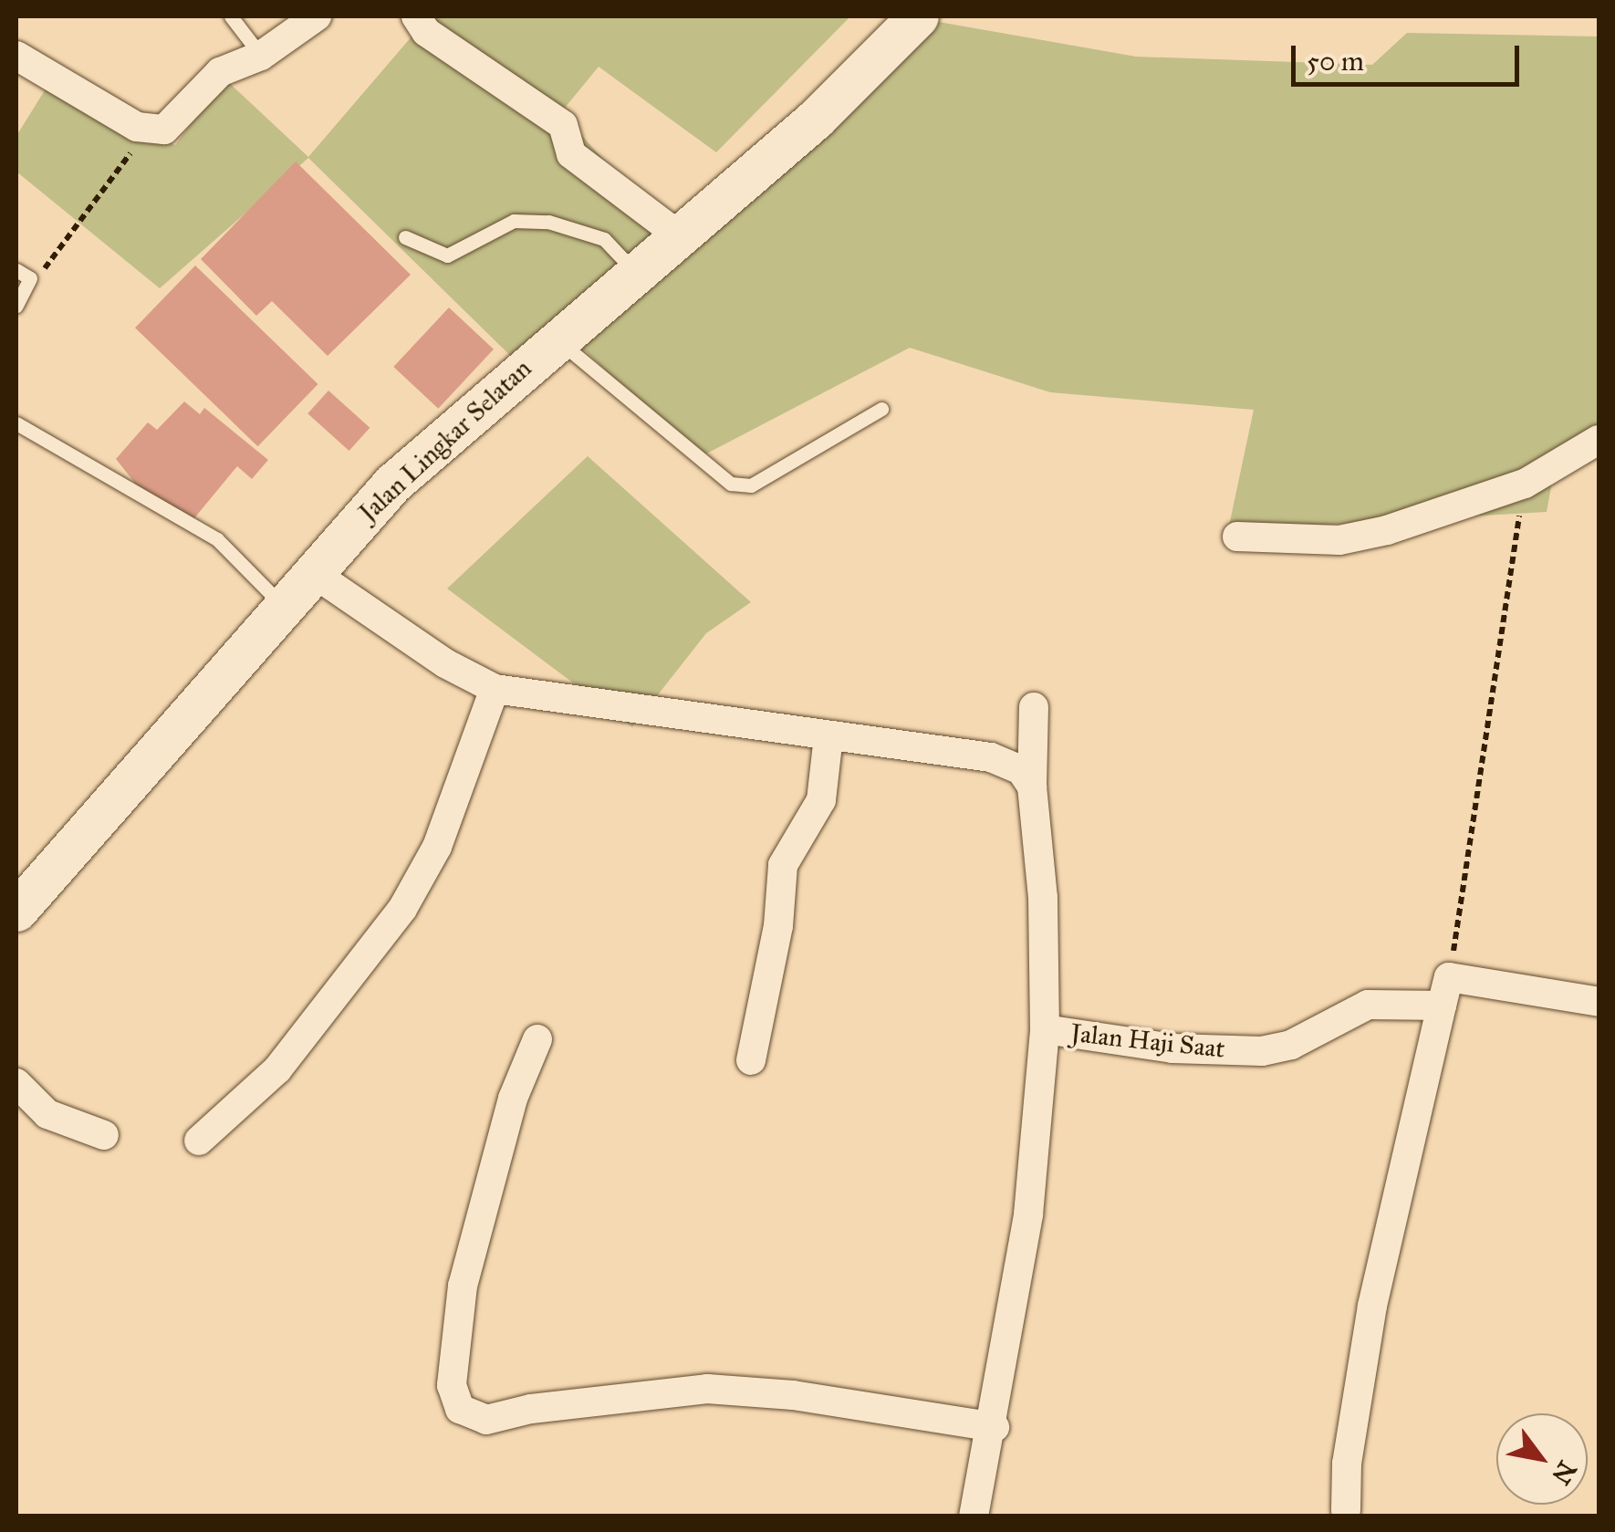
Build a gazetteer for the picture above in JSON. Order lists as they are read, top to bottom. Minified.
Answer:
{"streets":{"main road":["Jalan Lingkar Selatan"],"street":["Jalan Haji Saat"]},"scale_bar":"50 m","north":"bottom right"}
